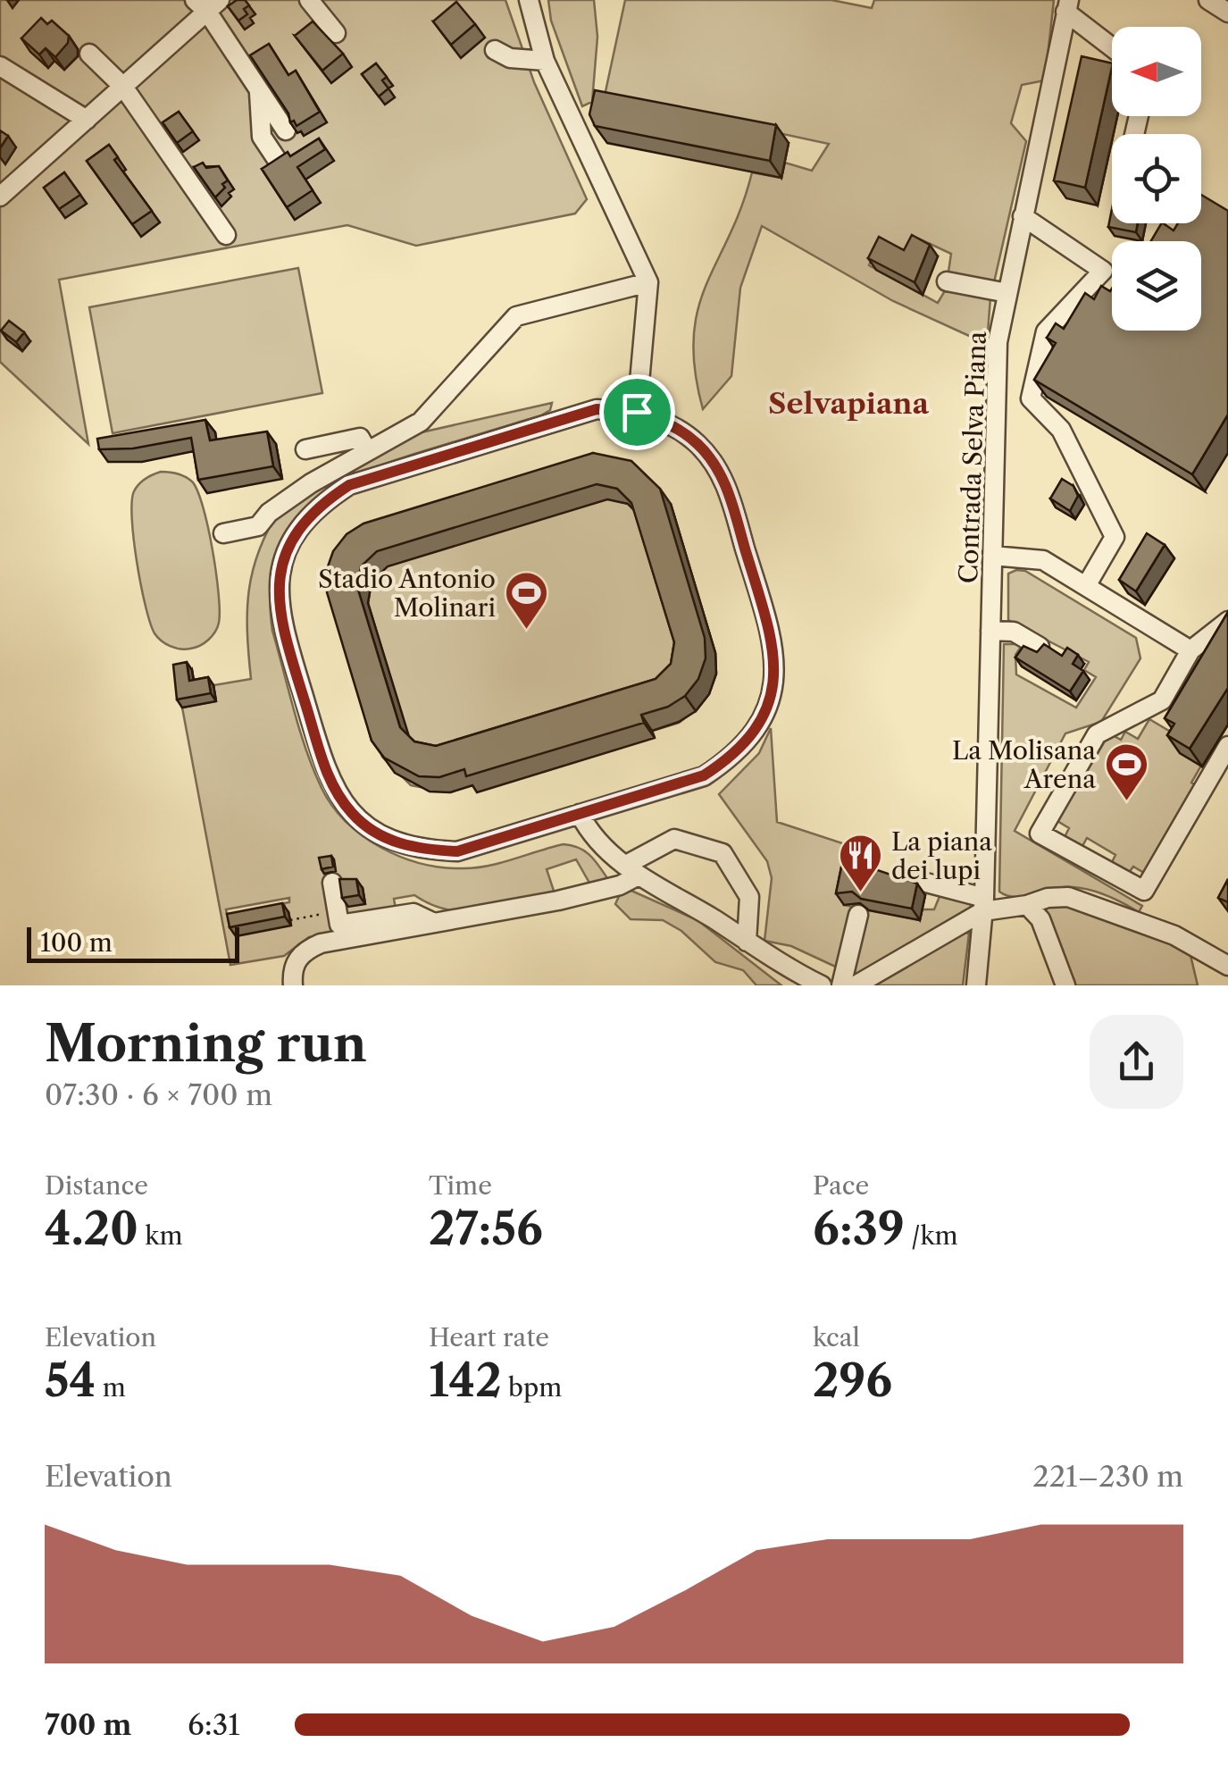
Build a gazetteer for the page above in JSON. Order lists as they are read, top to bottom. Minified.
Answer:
{"streets":{"street":["Contrada Selva Piana"]},"districts":["Selvapiana"],"places":{"sports":["Stadio Antonio Molinari","La Molisana Arena"],"restaurant":["La piana dei lupi"]},"scale_bar":"100 m","north":"left","page":{"scale":"100 m","heading":["Morning run","07:30 · 6 × 700 m"],"stats":[["Distance","4.20 km"],["Time","27:56"],["Pace","6:39 /km"],["Elevation","54 m"],["Heart rate","142 bpm"],["kcal","296"]],"chart":["Elevation","221–230 m"],"list":[{"name":"700 m","note":"6:31"}]}}
